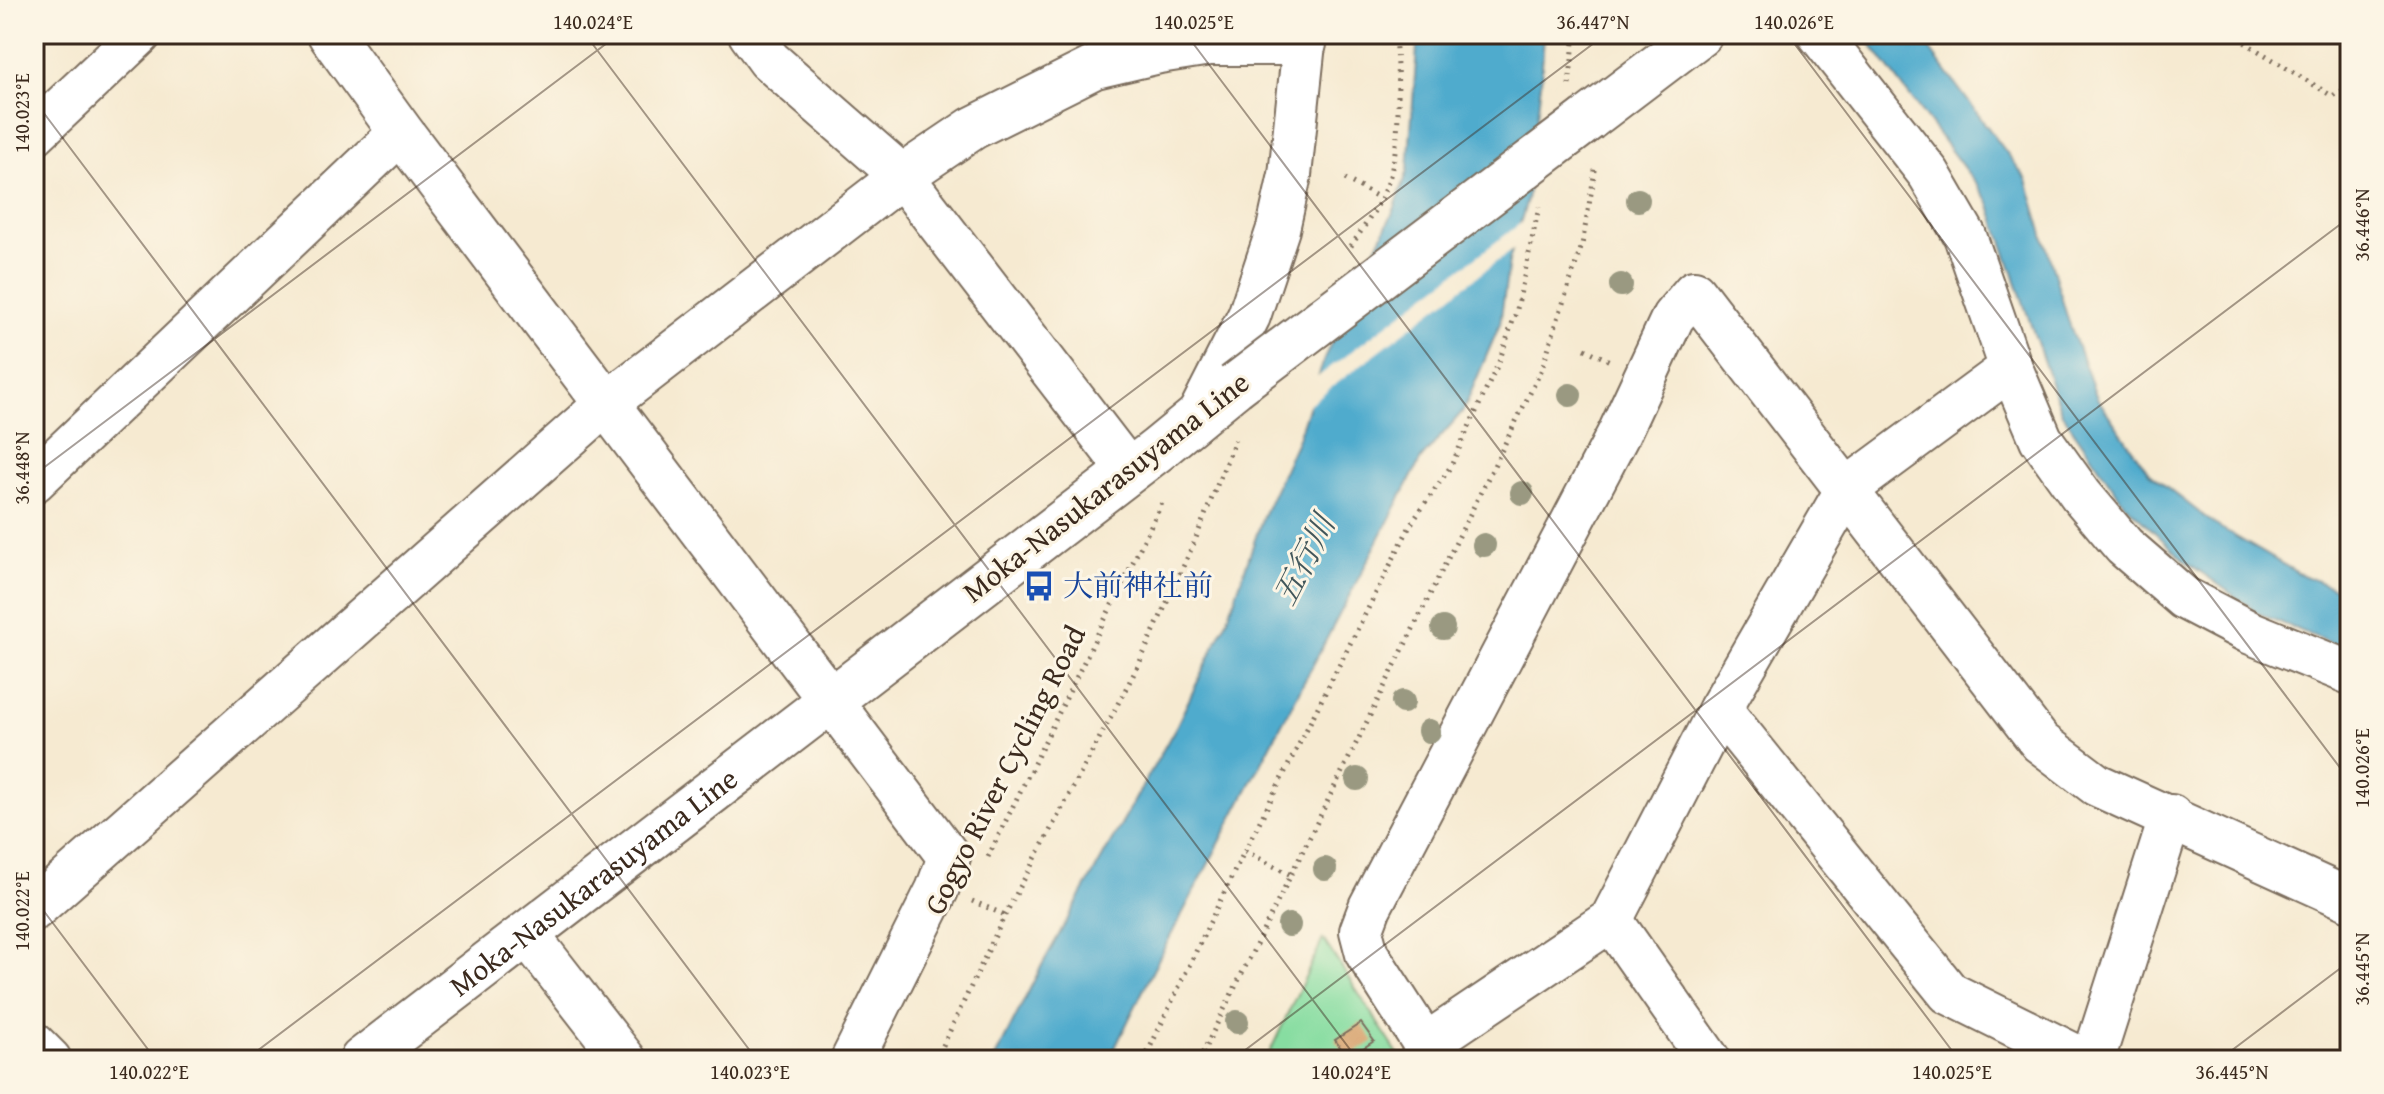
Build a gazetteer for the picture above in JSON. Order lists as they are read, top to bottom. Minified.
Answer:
{"streets":{"main road":["Moka-Nasukarasuyama Line"],"path":["Gogyo River Cycling Road"]},"water":["五行川"],"places":{"bus stop":["大前神社前"]},"coordinates":["140.024°E","140.025°E","36.447°N","140.026°E","140.023°E","36.446°N","36.448°N","140.022°E","36.445°N"]}
